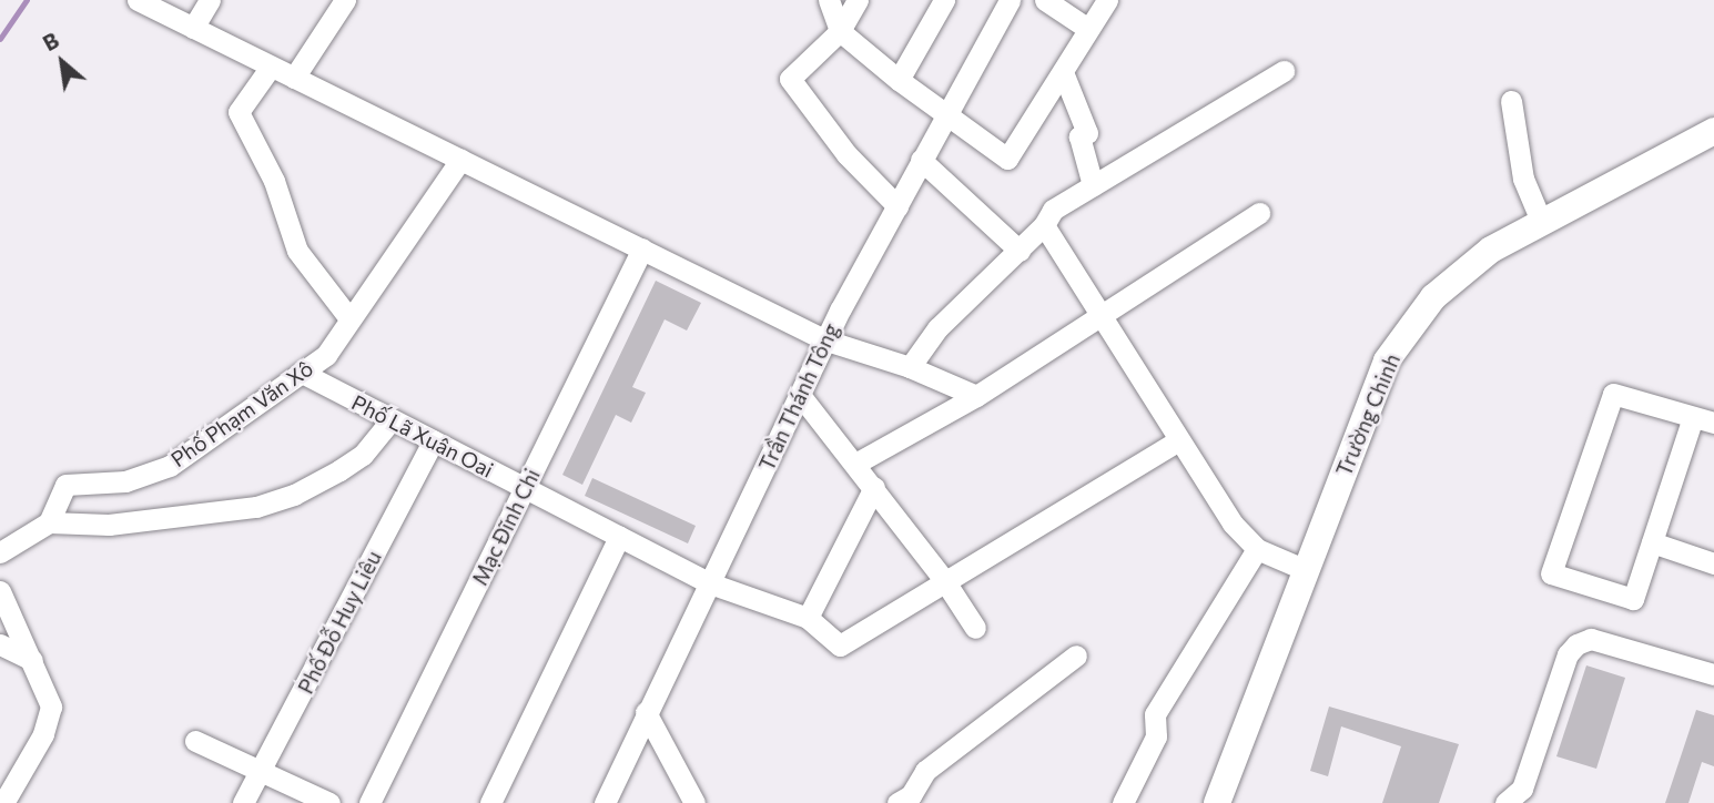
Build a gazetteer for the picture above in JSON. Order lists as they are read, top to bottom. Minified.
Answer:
{"streets":{"main road":["Trường Chinh"],"street":["Trần Thánh Tông","Phố Phạm Văn Xô","Phố Lã Xuân Oai","Mạc Đĩnh Chi","Phố Đỗ Huy Liêu"]},"crossings":[["Trần Thánh Tông","Phố Lã Xuân Oai"],["Phố Phạm Văn Xô","Phố Lã Xuân Oai"],["Phố Lã Xuân Oai","Mạc Đĩnh Chi"],["Phố Lã Xuân Oai","Phố Đỗ Huy Liêu"]],"north":"top left"}
